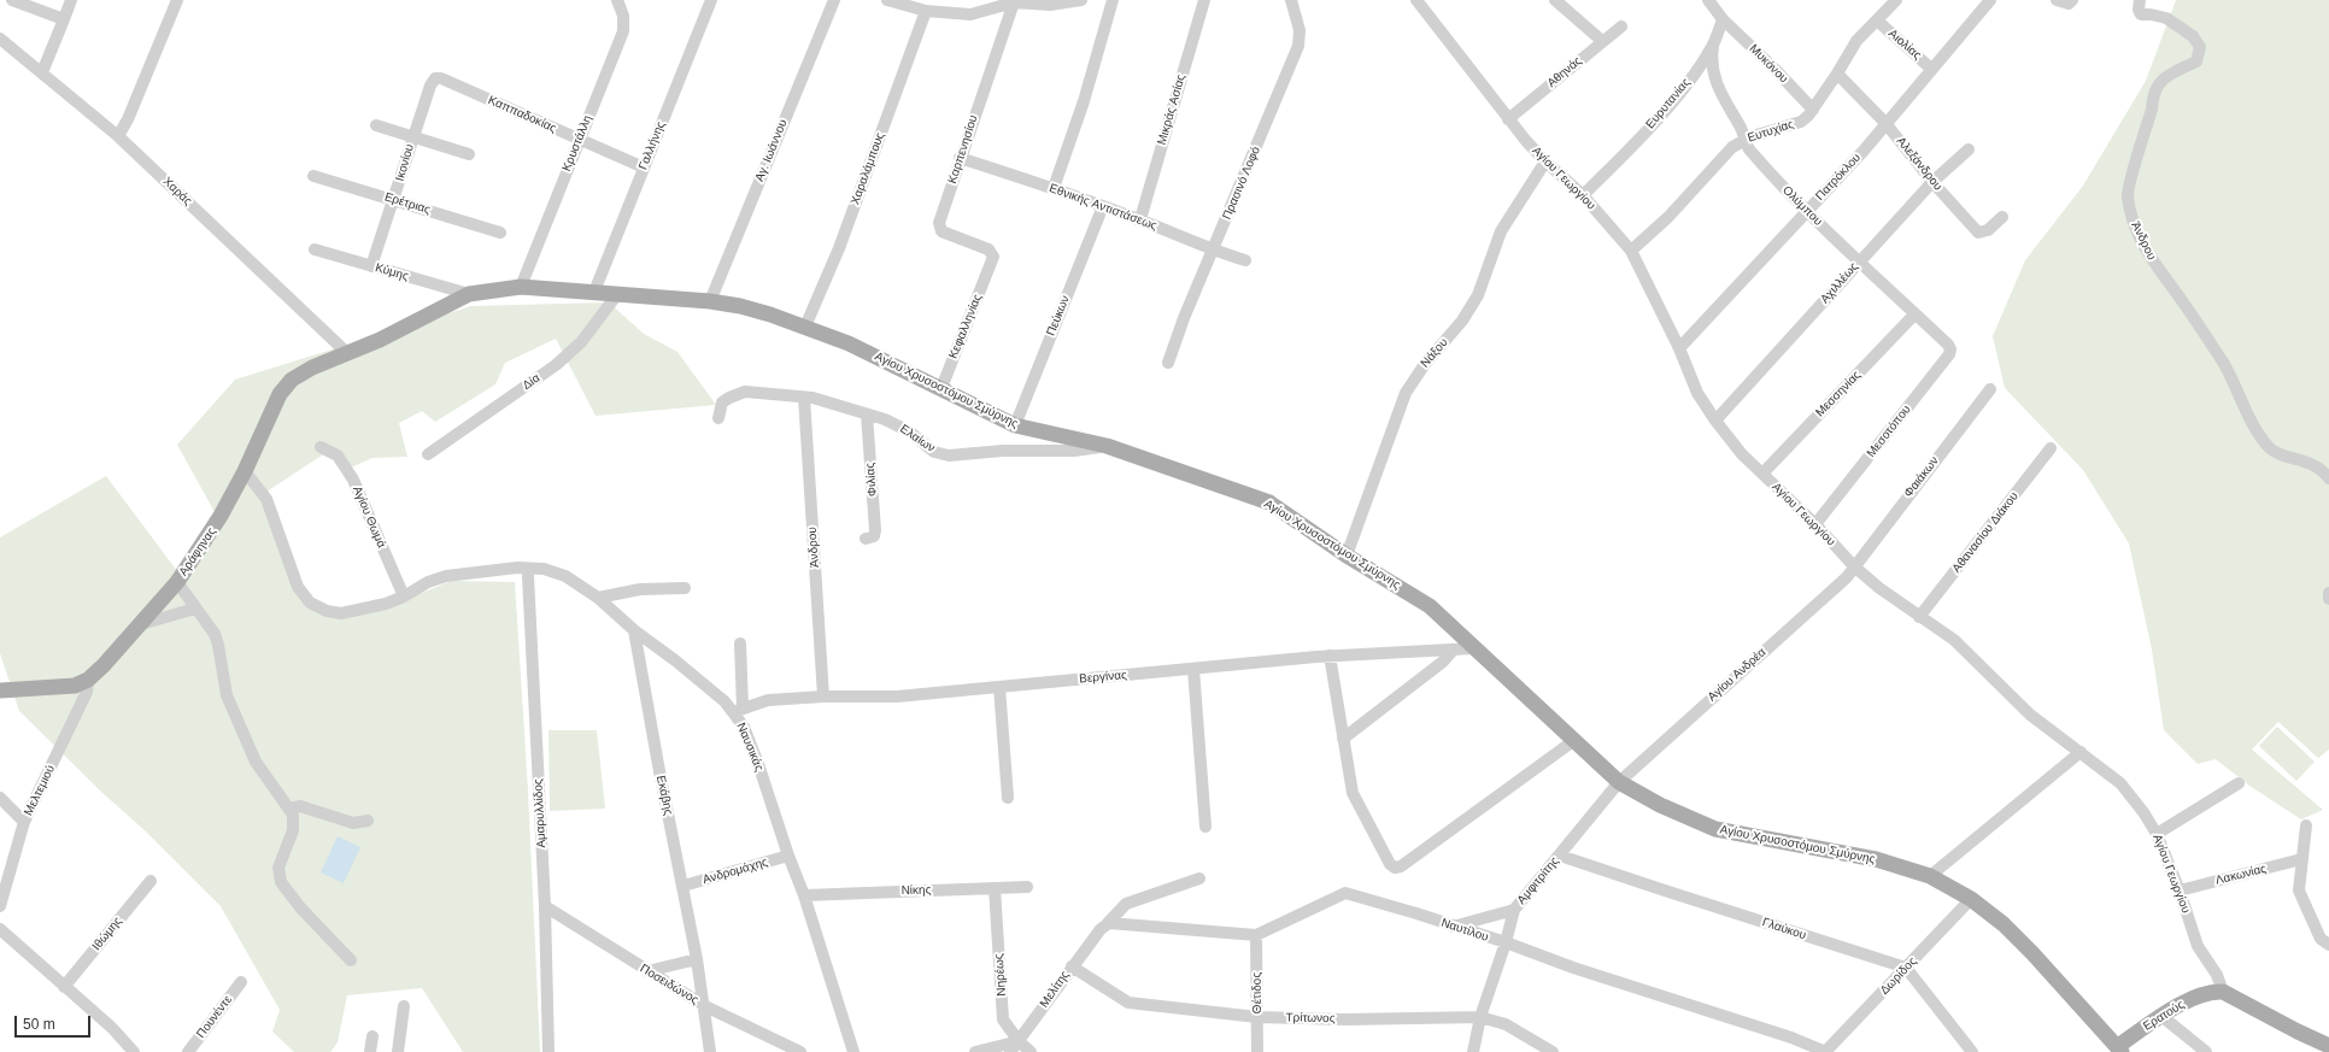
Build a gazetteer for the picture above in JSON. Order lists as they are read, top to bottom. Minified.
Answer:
{"streets":{"main road":["Αγίου Χρυσοστόμου Σμύρνης","Αράφηνας","Ερατούς"],"street":["Αιολίας","Μυκόνου","Αθηνάς","Ευρυτανίας","Μικράς Ασίας","Καππαδοκίας","Ευτυχίας","Κρυστάλλη","Γαλλήνης","Καρπενησίου","Αγ. Ιωάννου","Ικονίου","Αλεξάνδρου","Χαραλάμπους","Πατρόκλου","Αγίου Γεωργίου","Πρασινό Λοφό","Χαράς","Ερέτριας","Ολύμπου","Εθνικής Αντιστάσεως","Άνδρου","Κύμης","Αχιλλέως","Πεύκων","Κεφαλληνίας","Νάξου","Δία","Μεσσηνίας","Μεσοτόπου","Ελαίων","Φαιάκων","Φιλίας","Αγίου Θωμά","Αθανασίου Διάκου","Αγίου Ανδρέα","Βεργίνας","Ναυσικάς","Μελτεμιού","Εκάβης","Αμαρυλλίδος","Ανδρομάχης","Λακωνίας","Αμφιτρίτης","Νίκης","Γλαύκου","Ναυτίλου","Ιθώμης","Νηρέως","Δωρίδος","Ποσειδώνος","Μελίτης","Θέτιδος","Πουνέντε","Τρίτωνος"]},"crossings":[["Αιολίας","Ευτυχίας"],["Αιολίας","Πατρόκλου"],["Μυκόνου","Ευρυτανίας"],["Μυκόνου","Ευτυχίας"],["Αθηνάς","Αγίου Γεωργίου"],["Ευρυτανίας","Αγίου Γεωργίου"],["Ευρυτανίας","Ολύμπου"],["Μικράς Ασίας","Εθνικής Αντιστάσεως"],["Καππαδοκίας","Κρυστάλλη"],["Καππαδοκίας","Γαλλήνης"],["Καππαδοκίας","Ικονίου"],["Ευτυχίας","Αλεξάνδρου"],["Ευτυχίας","Αγίου Γεωργίου"],["Ευτυχίας","Ολύμπου"],["Κρυστάλλη","Αγίου Χρυσοστόμου Σμύρνης"],["Γαλλήνης","Αγίου Χρυσοστόμου Σμύρνης"],["Καρπενησίου","Εθνικής Αντιστάσεως"],["Καρπενησίου","Κεφαλληνίας"],["Αγ. Ιωάννου","Αγίου Χρυσοστόμου Σμύρνης"],["Ικονίου","Ερέτριας"],["Ικονίου","Κύμης"],["Αλεξάνδρου","Πατρόκλου"],["Αλεξάνδρου","Αχιλλέως"],["Χαραλάμπους","Αγίου Χρυσοστόμου Σμύρνης"],["Πατρόκλου","Αγίου Γεωργίου"],["Πατρόκλου","Ολύμπου"],["Αγίου Γεωργίου","Αχιλλέως"],["Αγίου Γεωργίου","Νάξου"],["Αγίου Γεωργίου","Μεσσηνίας"],["Αγίου Γεωργίου","Μεσοτόπου"],["Αγίου Γεωργίου","Φαιάκων"],["Αγίου Γεωργίου","Αθανασίου Διάκου"],["Αγίου Γεωργίου","Αγίου Ανδρέα"],["Αγίου Γεωργίου","Λακωνίας"],["Αγίου Γεωργίου","Ερατούς"],["Πρασινό Λοφό","Εθνικής Αντιστάσεως"],["Χαράς","Αγίου Χρυσοστόμου Σμύρνης"],["Χαράς","Αράφηνας"],["Ολύμπου","Αχιλλέως"],["Ολύμπου","Μεσσηνίας"],["Ολύμπου","Μεσοτόπου"],["Εθνικής Αντιστάσεως","Πεύκων"],["Άνδρου","Ελαίων"],["Άνδρου","Βεργίνας"],["Κύμης","Αγίου Χρυσοστόμου Σμύρνης"],["Πεύκων","Αγίου Χρυσοστόμου Σμύρνης"],["Κεφαλληνίας","Αγίου Χρυσοστόμου Σμύρνης"],["Νάξου","Αγίου Χρυσοστόμου Σμύρνης"],["Δία","Αγίου Χρυσοστόμου Σμύρνης"],["Αγίου Χρυσοστόμου Σμύρνης","Ελαίων"],["Αγίου Χρυσοστόμου Σμύρνης","Αράφηνας"],["Αγίου Χρυσοστόμου Σμύρνης","Αγίου Ανδρέα"],["Αγίου Χρυσοστόμου Σμύρνης","Βεργίνας"],["Αγίου Χρυσοστόμου Σμύρνης","Αμφιτρίτης"],["Αγίου Χρυσοστόμου Σμύρνης","Δωρίδος"],["Αγίου Χρυσοστόμου Σμύρνης","Ερατούς"],["Ελαίων","Φιλίας"],["Φαιάκων","Αγίου Ανδρέα"],["Αγίου Θωμά","Ναυσικάς"],["Αράφηνας","Ναυσικάς"],["Αράφηνας","Μελτεμιού"],["Αγίου Ανδρέα","Αμφιτρίτης"],["Βεργίνας","Ναυσικάς"],["Ναυσικάς","Εκάβης"],["Ναυσικάς","Ανδρομάχης"],["Ναυσικάς","Νίκης"],["Εκάβης","Ανδρομάχης"],["Εκάβης","Ποσειδώνος"],["Αμαρυλλίδος","Ποσειδώνος"],["Αμφιτρίτης","Γλαύκου"],["Αμφιτρίτης","Ναυτίλου"],["Αμφιτρίτης","Τρίτωνος"],["Νίκης","Νηρέως"],["Γλαύκου","Δωρίδος"],["Ναυτίλου","Δωρίδος"],["Ναυτίλου","Θέτιδος"],["Νηρέως","Μελίτης"],["Μελίτης","Τρίτωνος"],["Θέτιδος","Τρίτωνος"]],"scale_bar":"50 m"}
